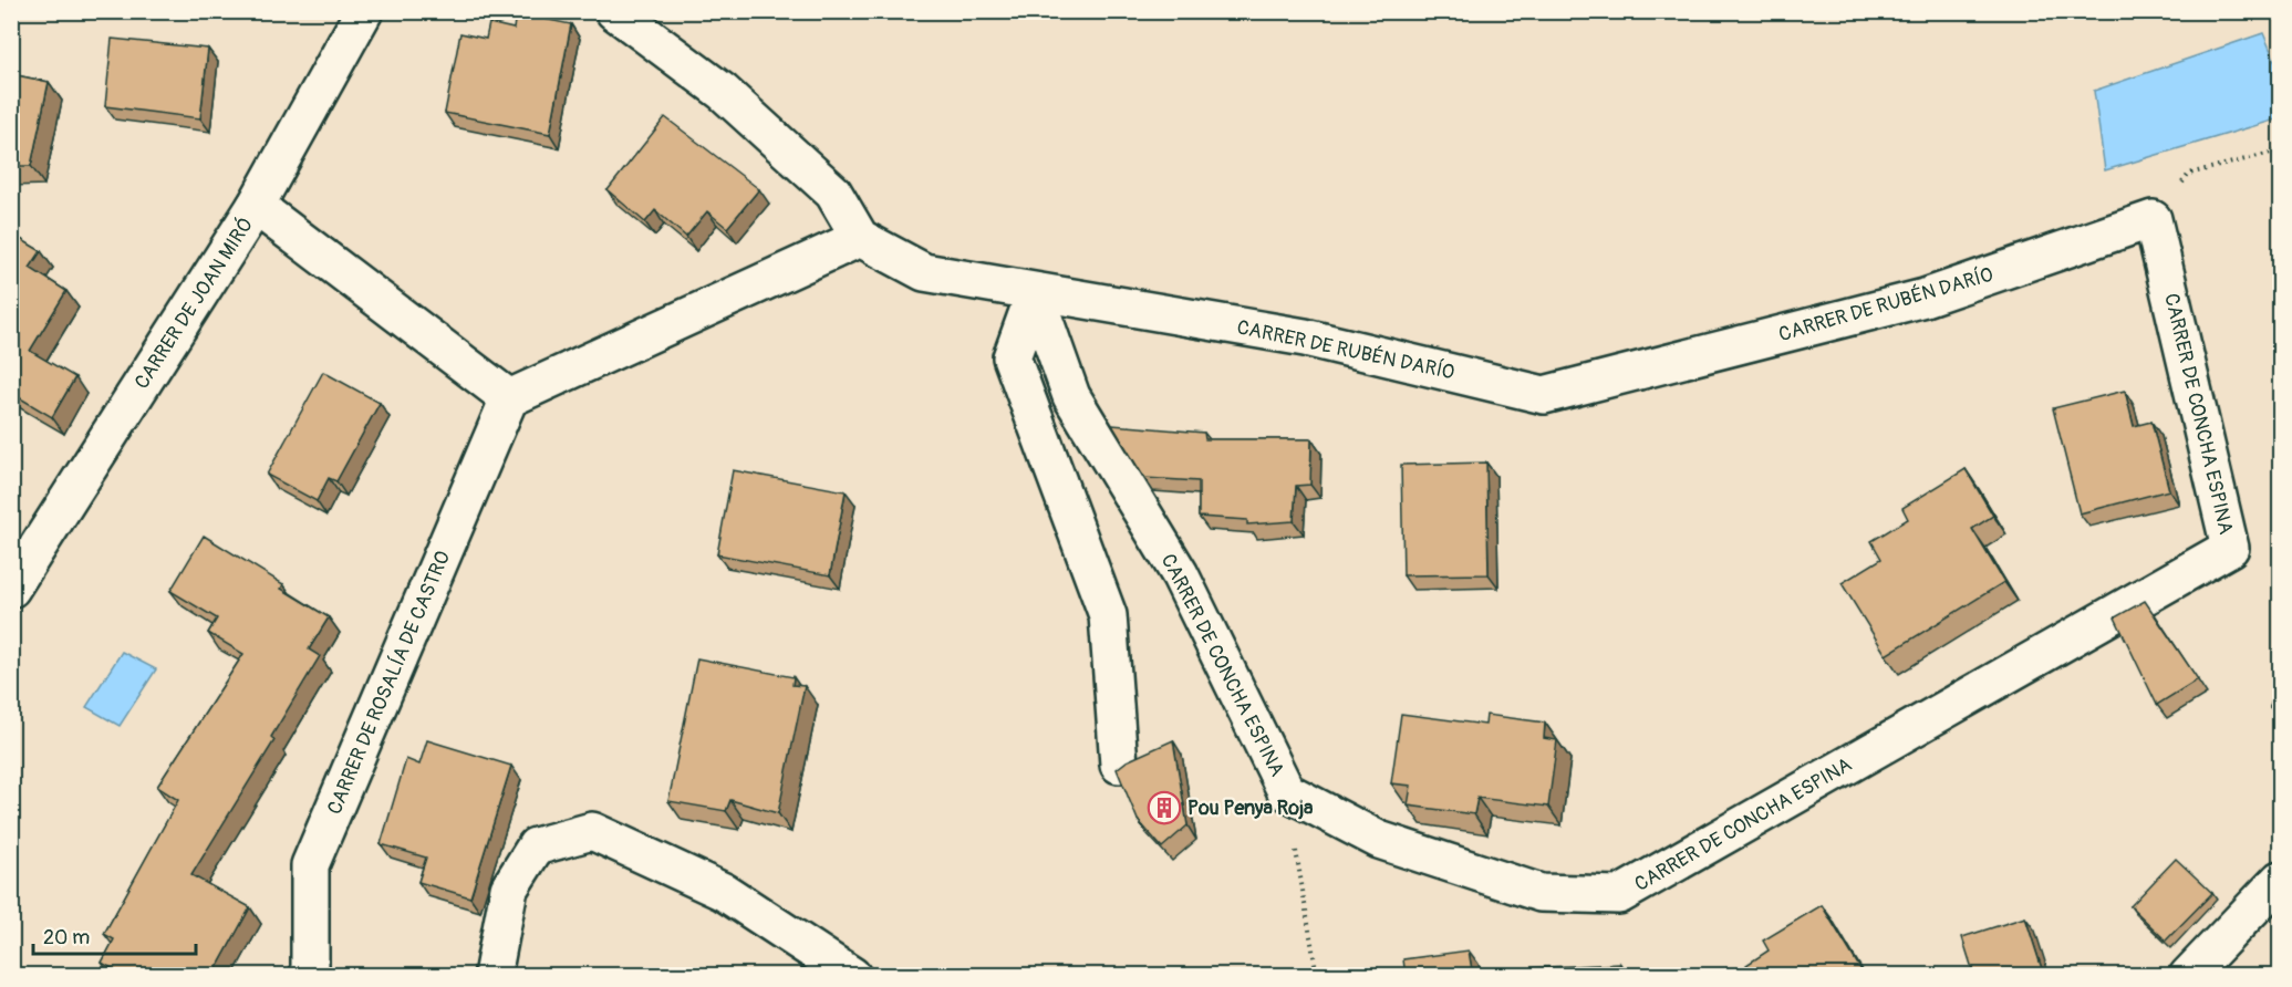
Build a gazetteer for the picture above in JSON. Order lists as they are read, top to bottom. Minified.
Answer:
{"streets":{"street":["CARRER DE JOAN MIRÓ","CARRER DE RUBÉN DARÍO","CARRER DE CONCHA ESPINA","CARRER DE ROSALÍA DE CASTRO"]},"crossings":[["CARRER DE RUBÉN DARÍO","CARRER DE CONCHA ESPINA"]],"places":{"building":["Pou Penya Roja"]},"scale_bar":"20 m"}
